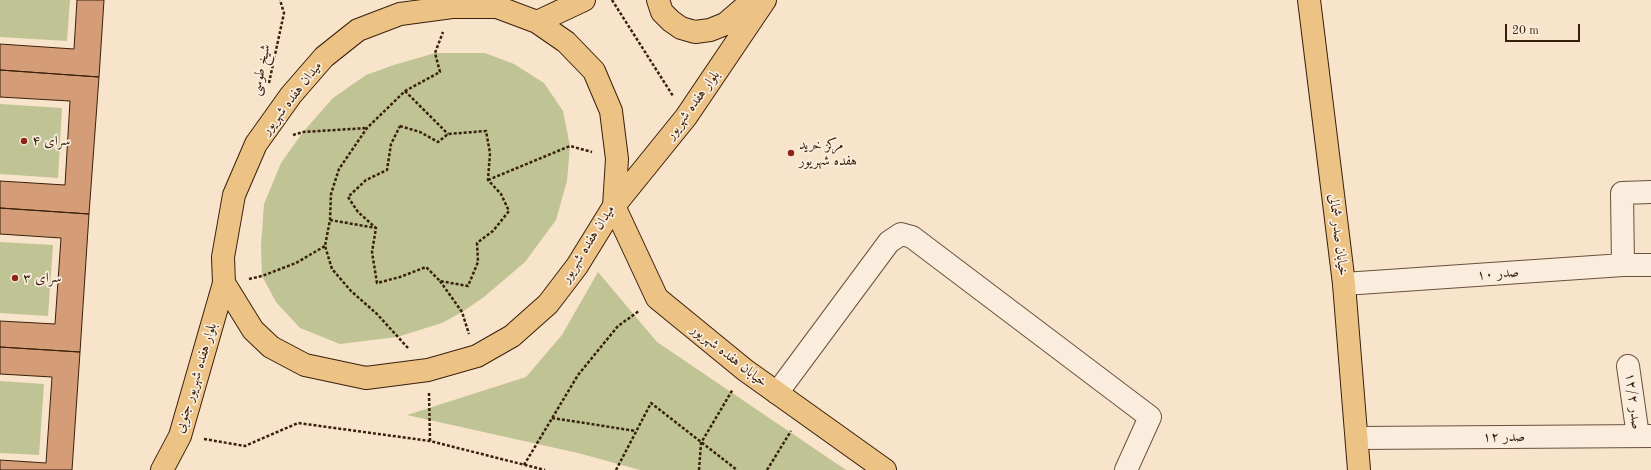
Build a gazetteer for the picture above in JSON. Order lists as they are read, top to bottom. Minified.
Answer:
{"streets":{"main road":["میدان هفده شهریور","بلوار هفده شهریور","خیابان صدر شمالی","خیابان هفده شهریور","بلوار هفده شهریور جنوبی"],"street":["صدر ۱۰","صدر ۱۲/۲","صدر ۱۲"],"path":["شیخ طوسی"]},"crossings":[["میدان هفده شهریور","بلوار هفده شهریور"],["میدان هفده شهریور","خیابان هفده شهریور"],["میدان هفده شهریور","بلوار هفده شهریور جنوبی"],["بلوار هفده شهریور","خیابان هفده شهریور"],["خیابان صدر شمالی","صدر ۱۰"],["خیابان صدر شمالی","صدر ۱۲"],["صدر ۱۲/۲","صدر ۱۲"]],"places":["سرای ۴","مرکز خرید هفده شهریور","سرای ۳"],"scale_bar":"20 m"}
